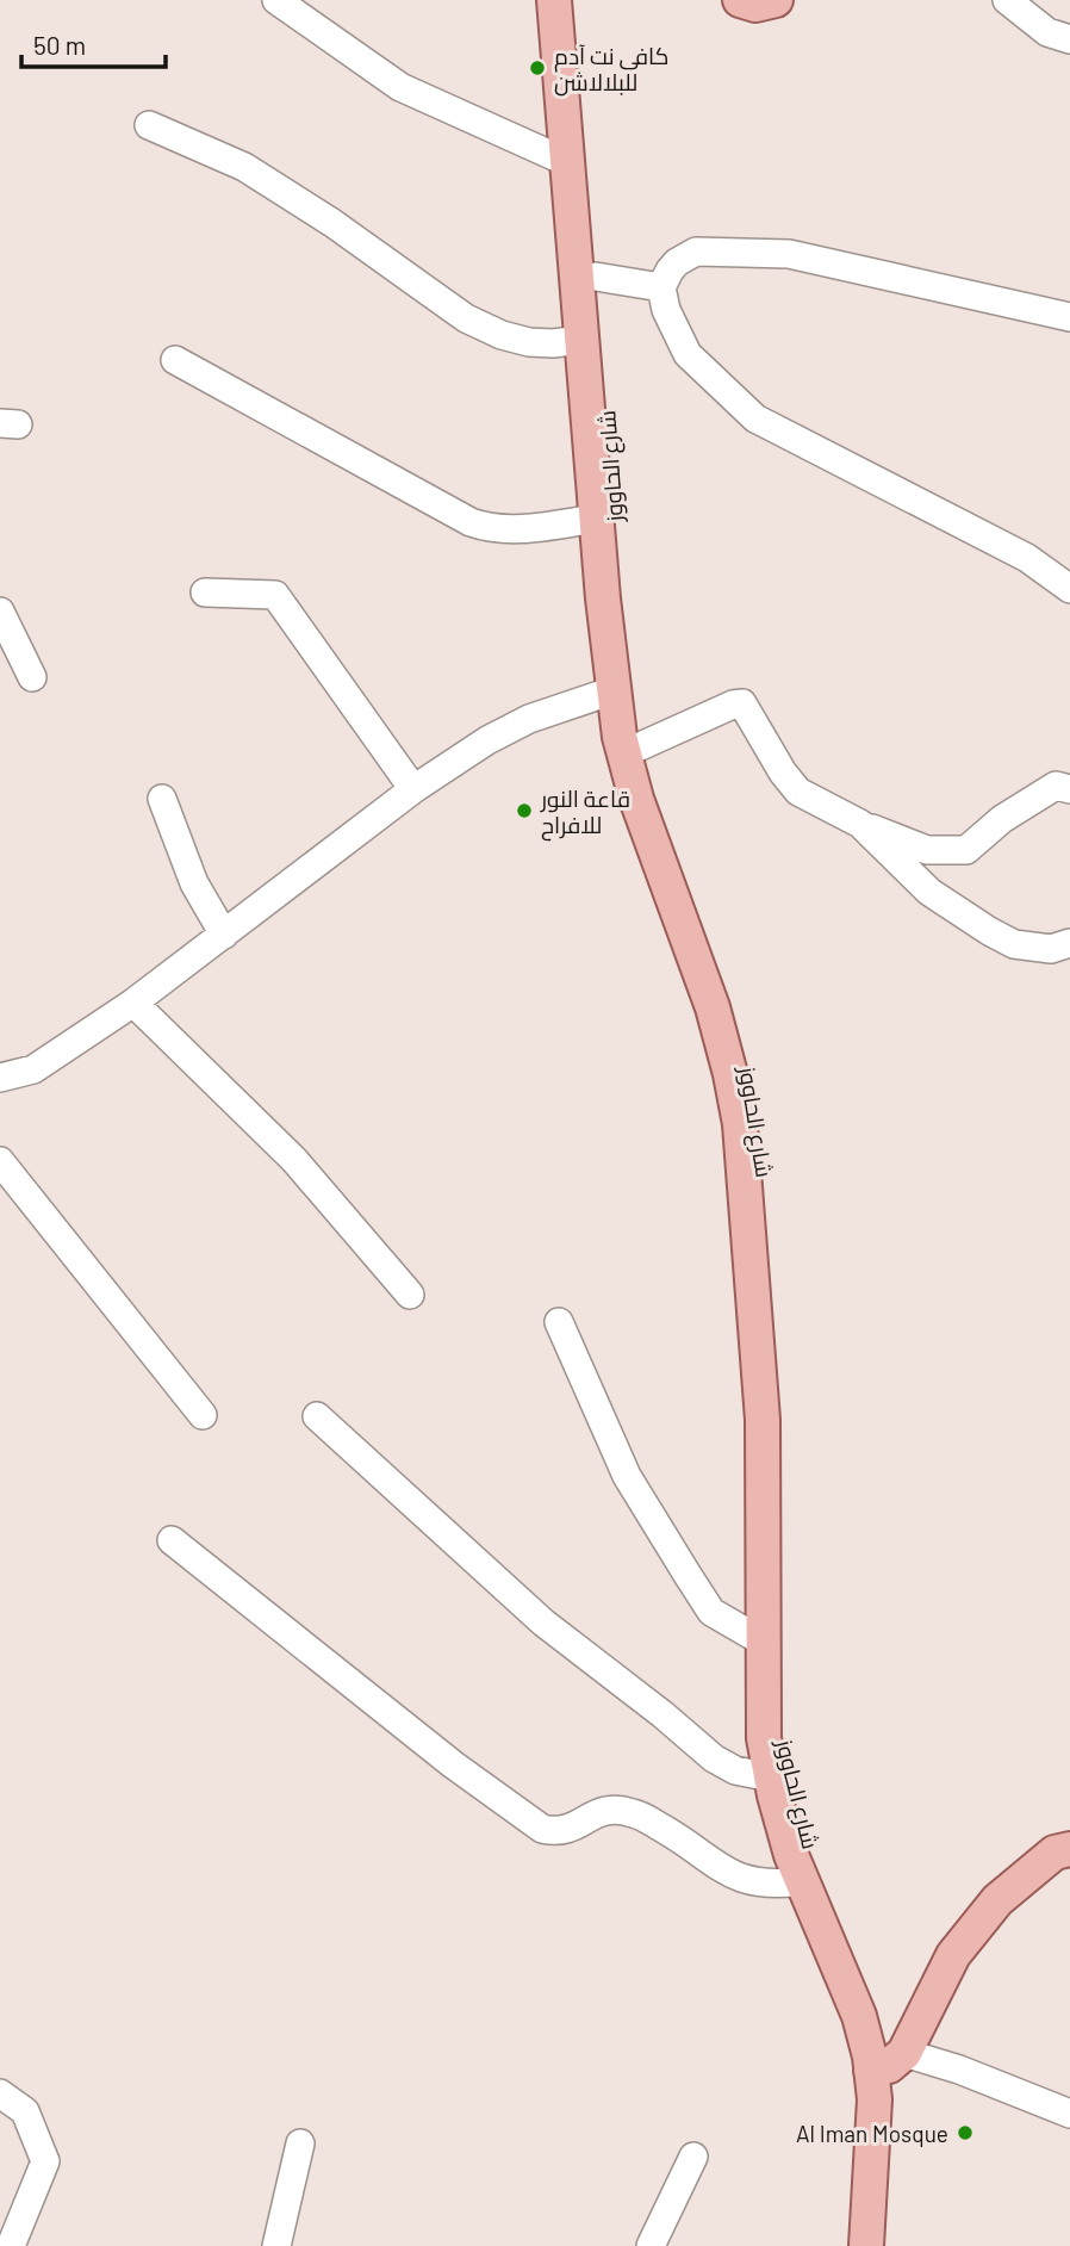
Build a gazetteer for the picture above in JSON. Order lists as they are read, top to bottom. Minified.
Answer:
{"streets":{"main road":["شارع الحاووز"]},"places":["كافي نت آدم للبلالاشن","قاعة النور للافراح","Al Iman Mosque"],"scale_bar":"50 m"}
